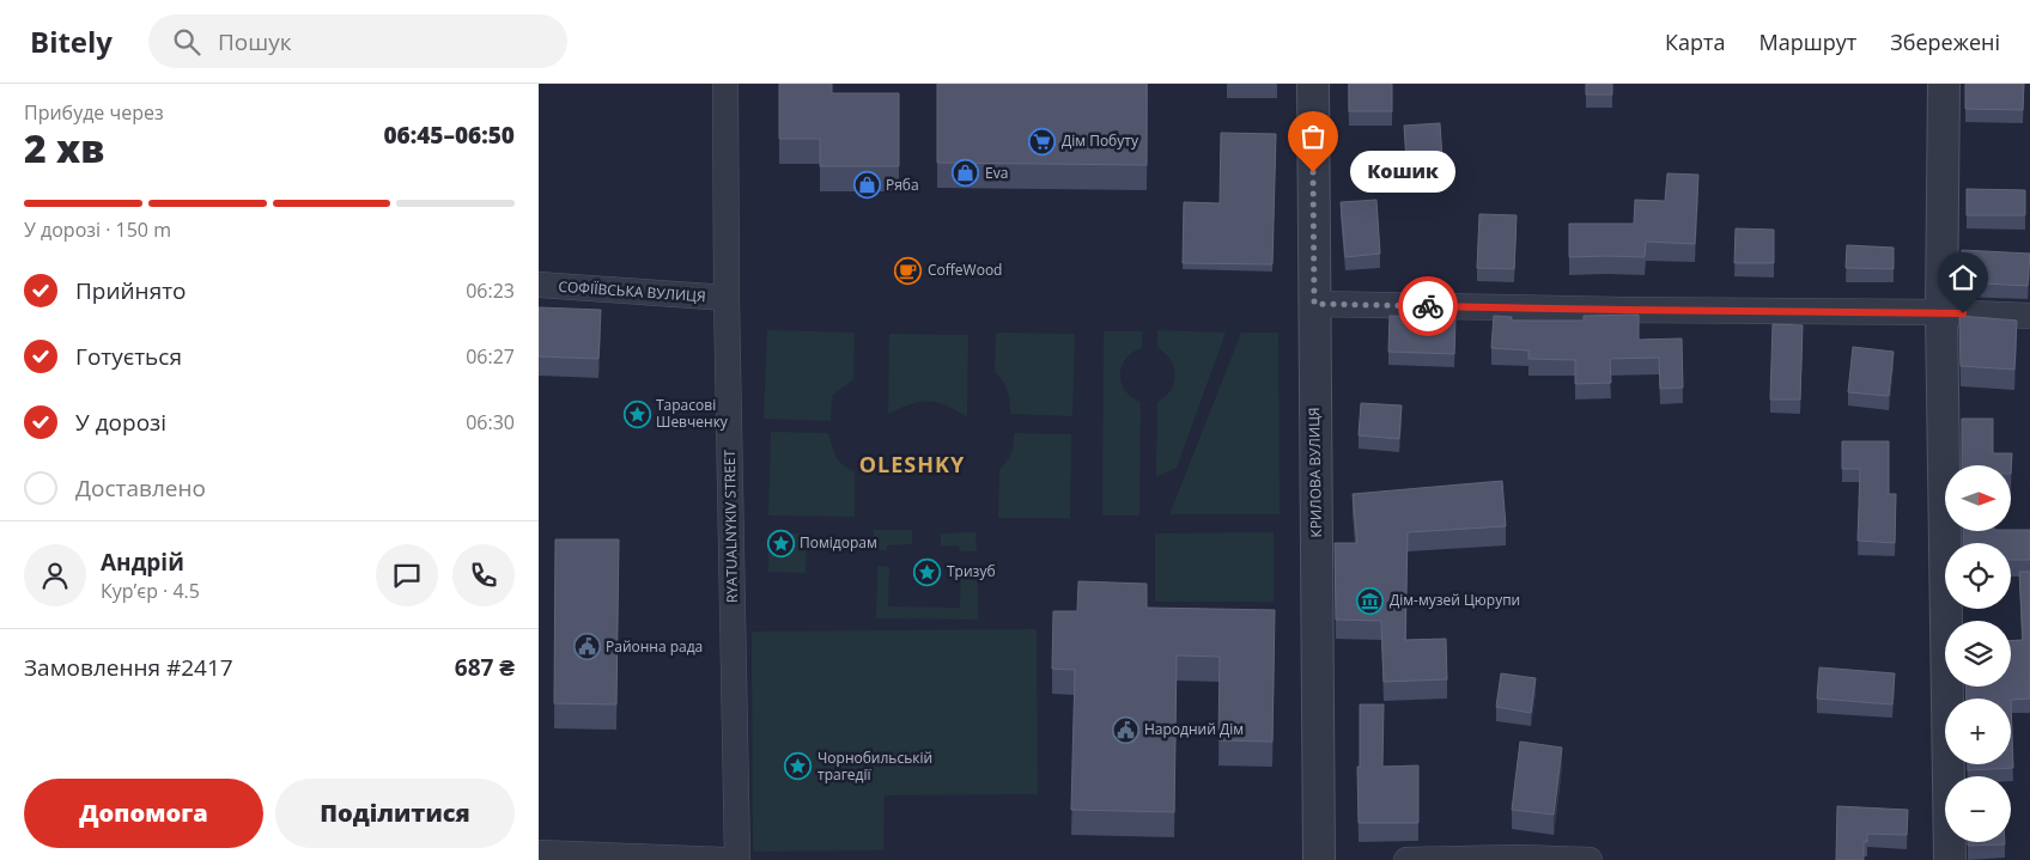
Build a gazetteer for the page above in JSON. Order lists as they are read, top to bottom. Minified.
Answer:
{"streets":{"street":["СОФІЇВСЬКА ВУЛИЦЯ","КРИЛОВА ВУЛИЦЯ","RYATUALNYKIV STREET"]},"crossings":[["СОФІЇВСЬКА ВУЛИЦЯ","RYATUALNYKIV STREET"]],"districts":["OLESHKY"],"places":{"supermarket":["Дім Побуту"],"other":["Кошик"],"shop":["Eva","Ряба"],"cafe":["CoffeWood"],"place":["Тарасові Шевченку","Помідорам","Тризуб","Чорнобильській трагедії"],"museum":["Дім-музей Цюрупи"],"public building":["Районна рада","Народний Дім"]},"north":"right","page":{"header":"Bitely","search":"Пошук","nav":["Карта","Маршрут","Збережені"],"heading":["2 хв","Прибуде через","06:45–06:50"],"panel":["Андрій","Кур’єр · 4.5","Замовлення #2417","687 ₴"],"bubble":"Кошик","bar":"У дорозі · 150 m","list":[["Прийнято","06:23"],["Готується","06:27"],["У дорозі","06:30"],"Доставлено"],"map_buttons":["+","−"],"buttons":["Допомога","Поділитися"]}}
